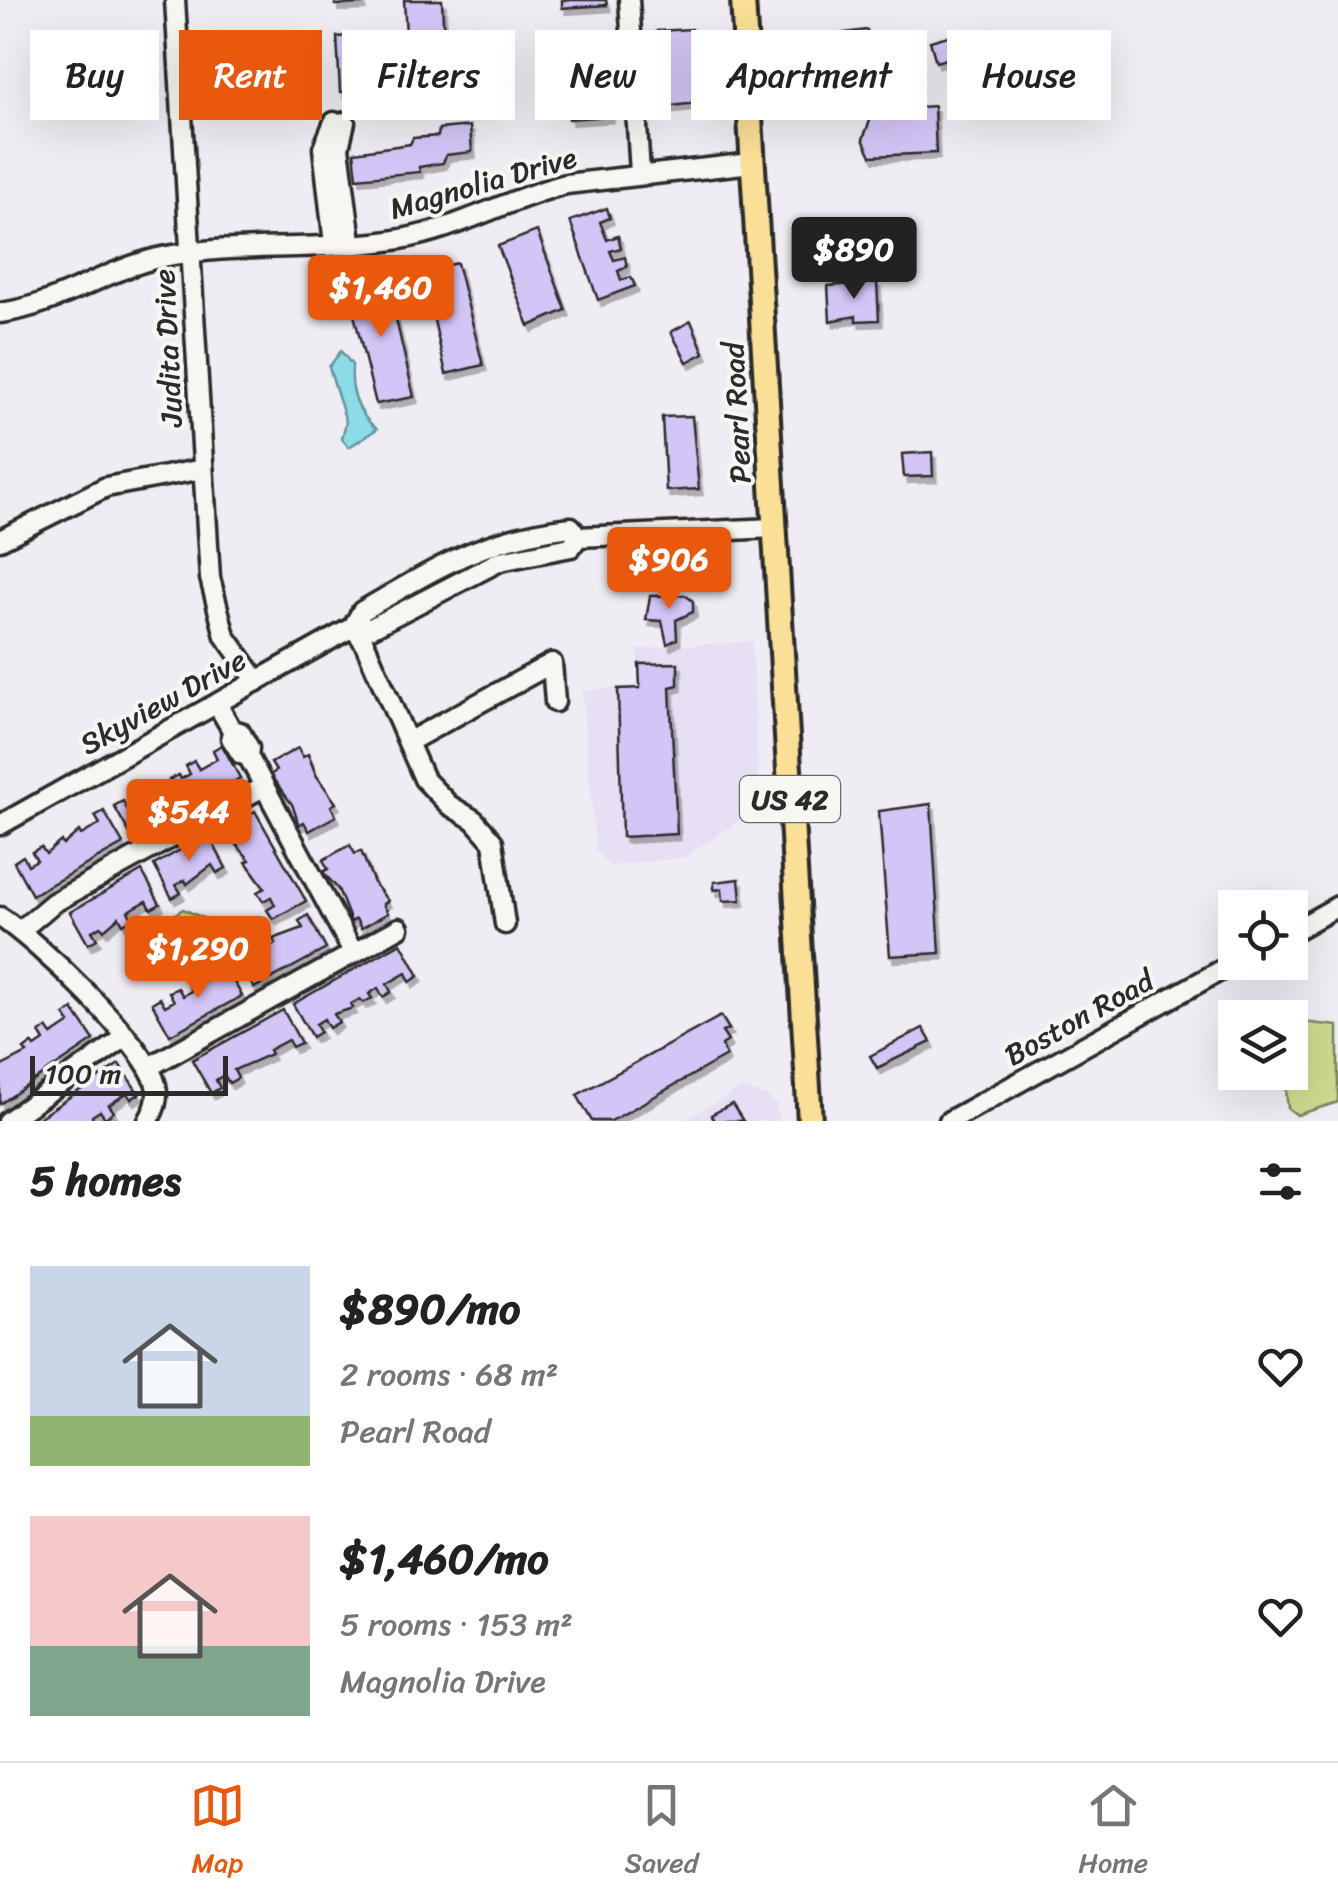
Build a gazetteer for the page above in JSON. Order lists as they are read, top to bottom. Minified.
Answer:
{"streets":{"main road":["Pearl Road","US 42"],"street":["Magnolia Drive","Judita Drive","Skyview Drive","Boston Road"]},"crossings":[["Magnolia Drive","Judita Drive"],["Magnolia Drive","Pearl Road"],["Judita Drive","Skyview Drive"],["Pearl Road","Skyview Drive"]],"scale_bar":"100 m","page":{"chip":["Buy","Rent","Filters","New","Apartment","House"],"price":["$890","$1,460","$906","$544","$1,290"],"scale":"100 m","heading":"5 homes","list":[{"name":"$890/mo","note":"2 rooms · 68 m² · Pearl Road"},{"name":"$1,460/mo","note":"5 rooms · 153 m² · Magnolia Drive"}],"tabs":["Map","Saved","Home"]}}
